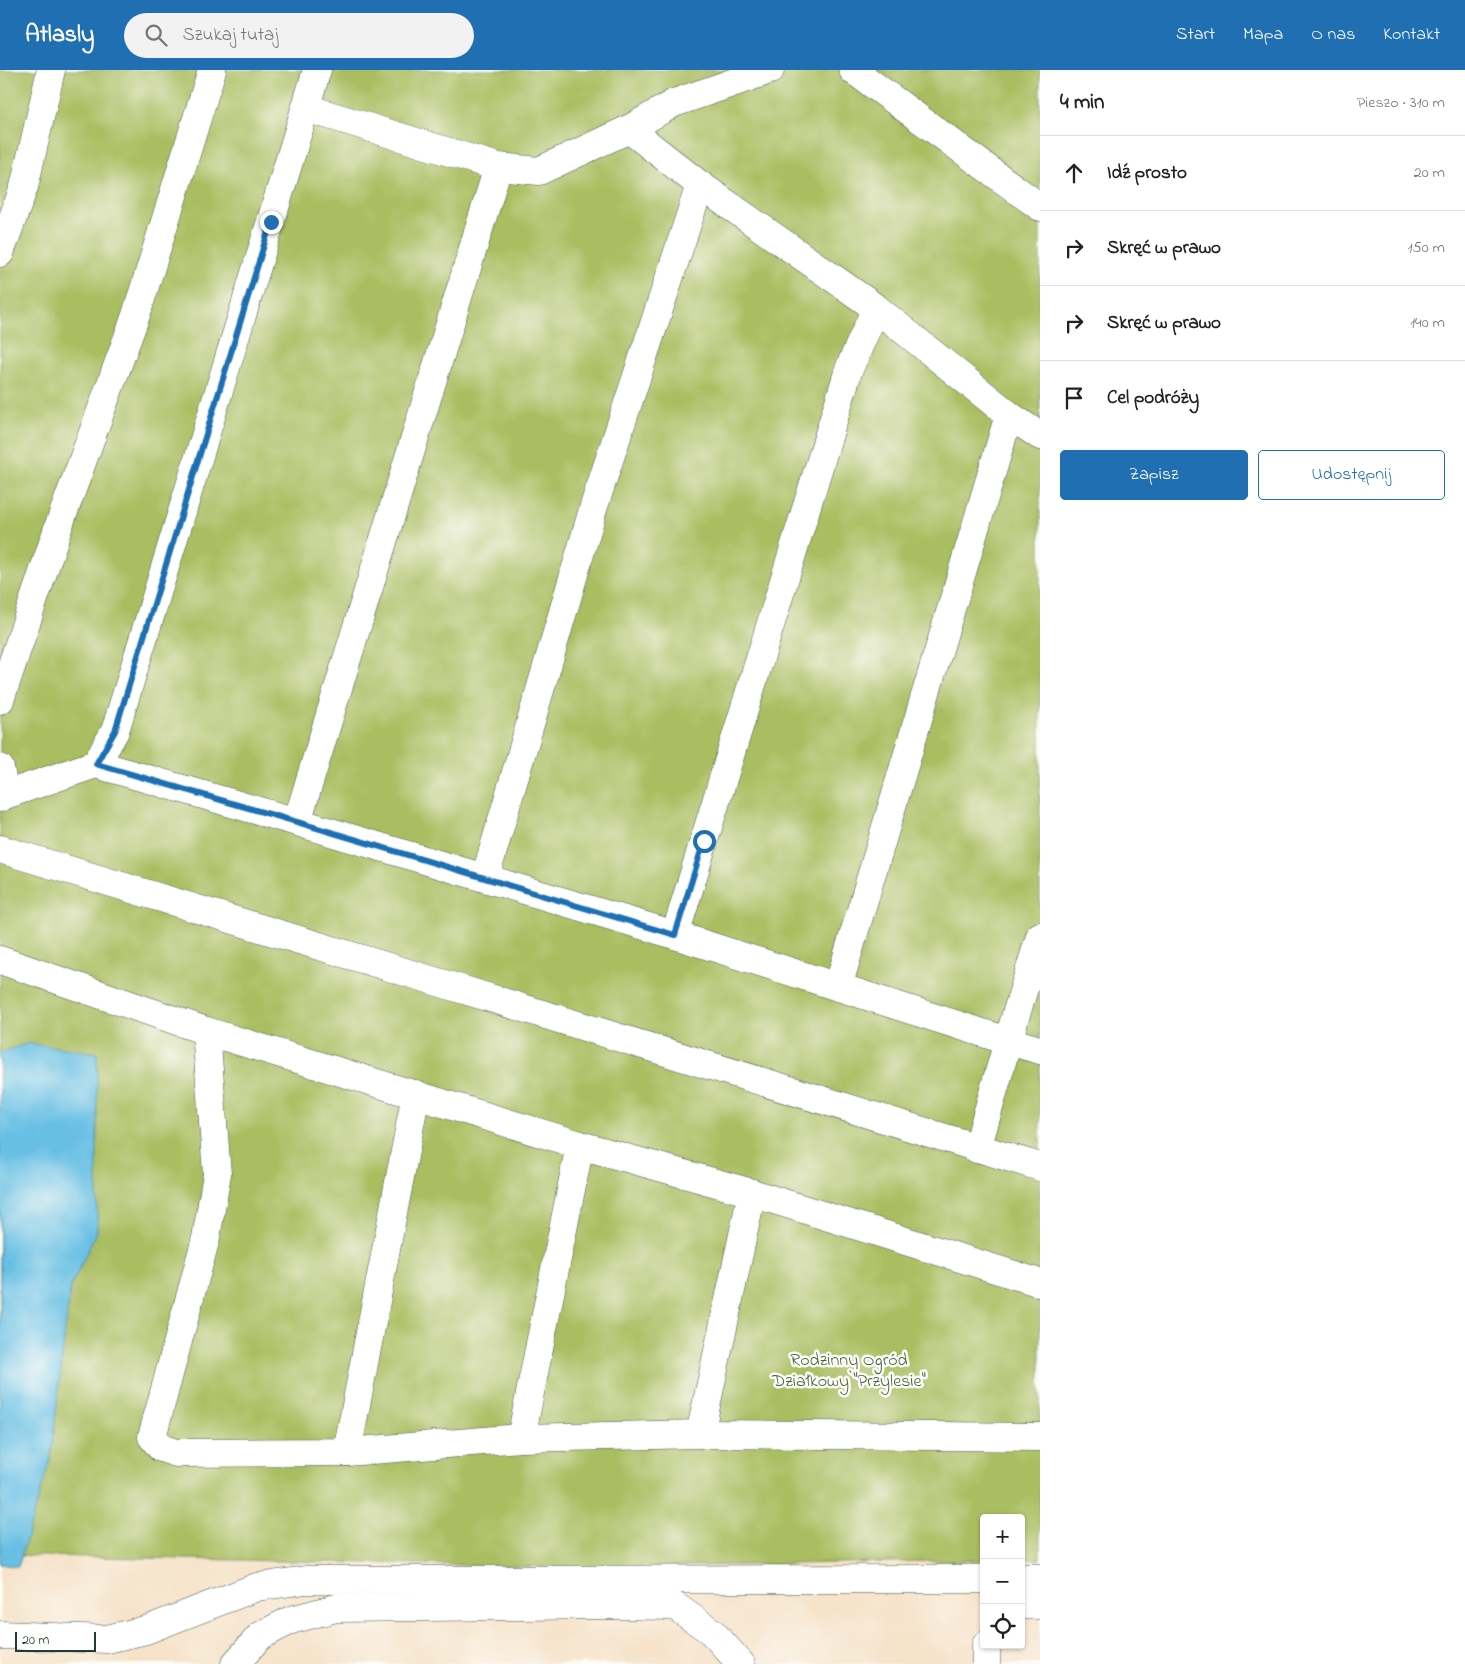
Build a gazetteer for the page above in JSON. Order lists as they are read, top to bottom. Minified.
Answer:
{"parks":["Rodzinny Ogród Działkowy \"Przylesie\""],"scale_bar":"20 m","page":{"header":"Atlasly","search":"Szukaj tutaj","nav":["Start","Mapa","O nas","Kontakt"],"heading":["4 min","Pieszo · 310 m"],"list":[["Idź prosto","20 m"],["Skręć w prawo","150 m"],["Skręć w prawo","140 m"],"Cel podróży"],"buttons":["Zapisz","Udostępnij"],"map_buttons":["+","−"],"scale":"20 m"}}
